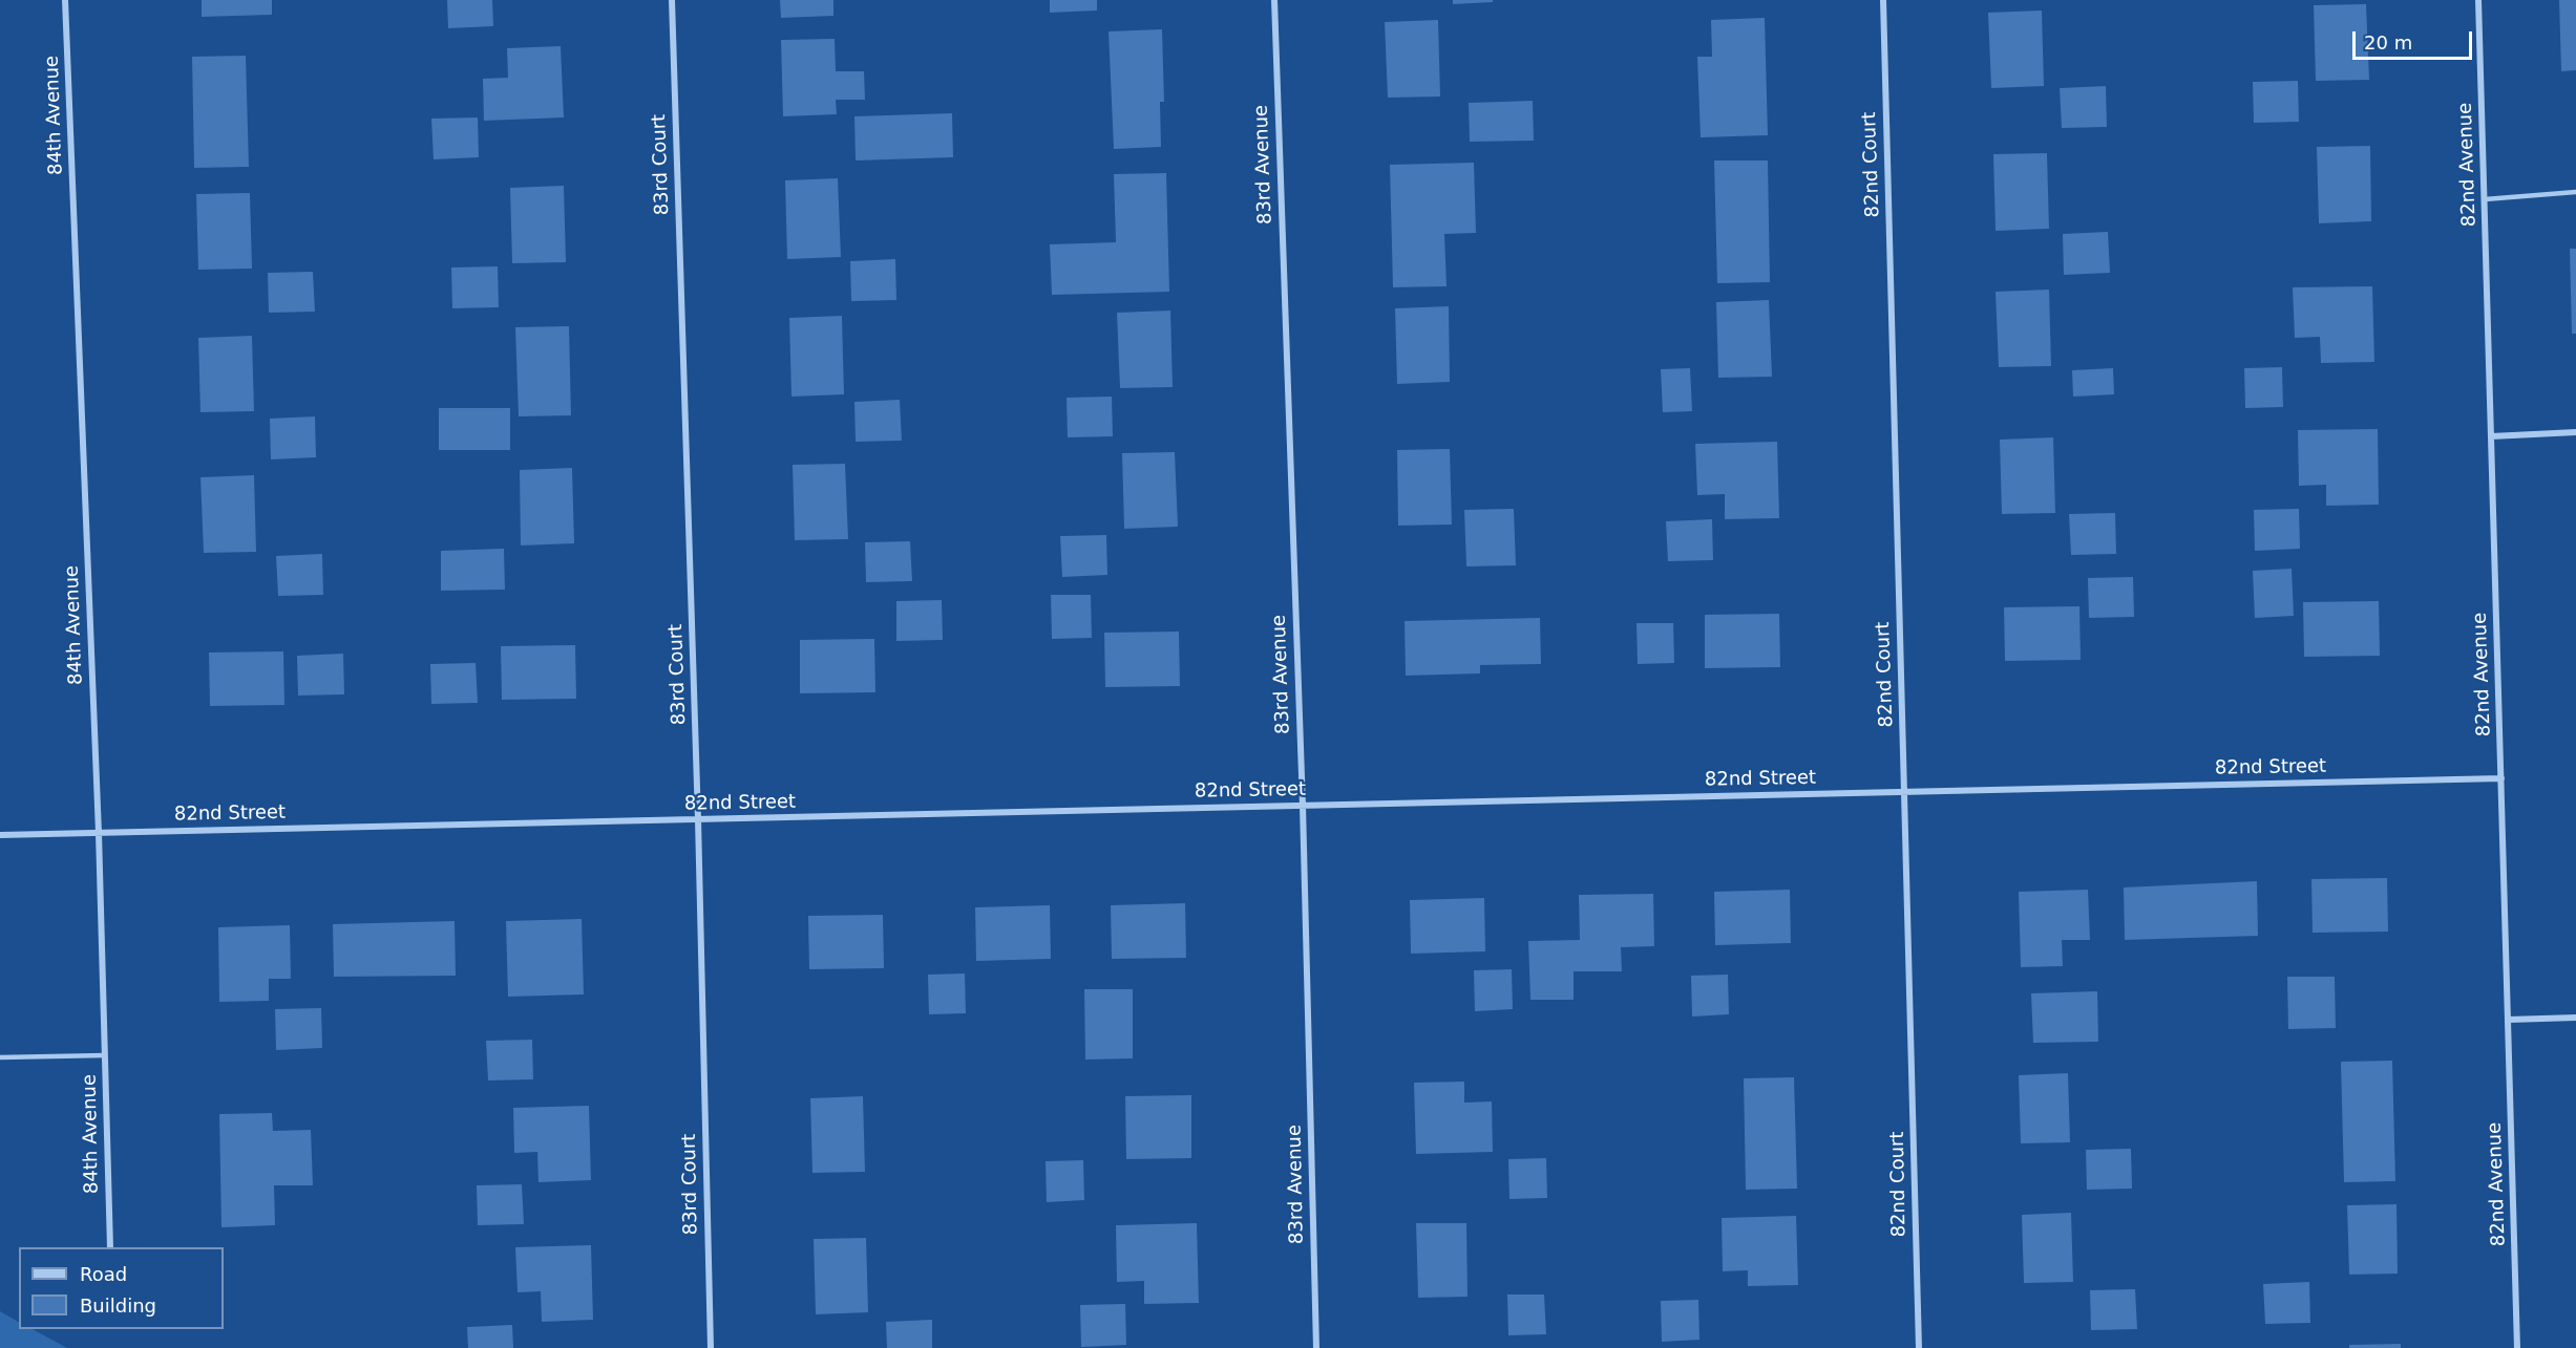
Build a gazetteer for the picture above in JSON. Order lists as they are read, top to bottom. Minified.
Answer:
{"streets":{"street":["84th Avenue","83rd Court","83rd Avenue","82nd Court","82nd Avenue","82nd Street"]},"crossings":[["84th Avenue","82nd Street"],["83rd Court","82nd Street"],["83rd Avenue","82nd Street"],["82nd Court","82nd Street"],["82nd Avenue","82nd Street"]],"legend":["Road","Building"],"scale_bar":"20 m"}
